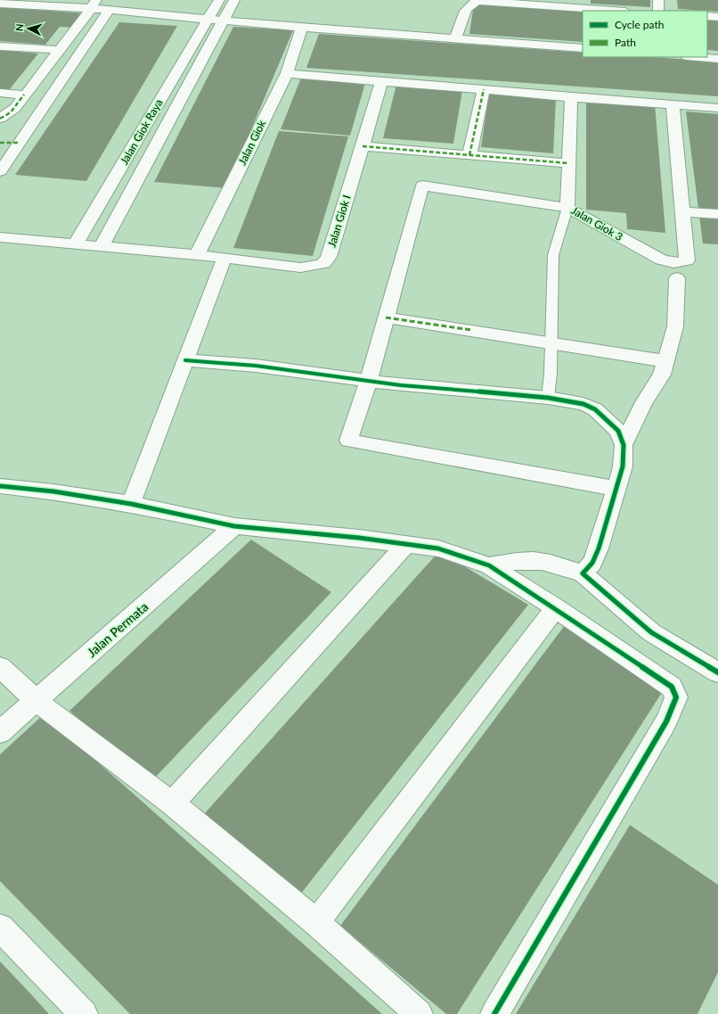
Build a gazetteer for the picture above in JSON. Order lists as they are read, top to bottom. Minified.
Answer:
{"streets":{"street":["Jalan Giok Raya","Jalan Giok","Jalan Giok I","Jalan Giok 3","Jalan Permata"]},"legend":["Cycle path","Path"],"north":"left"}
